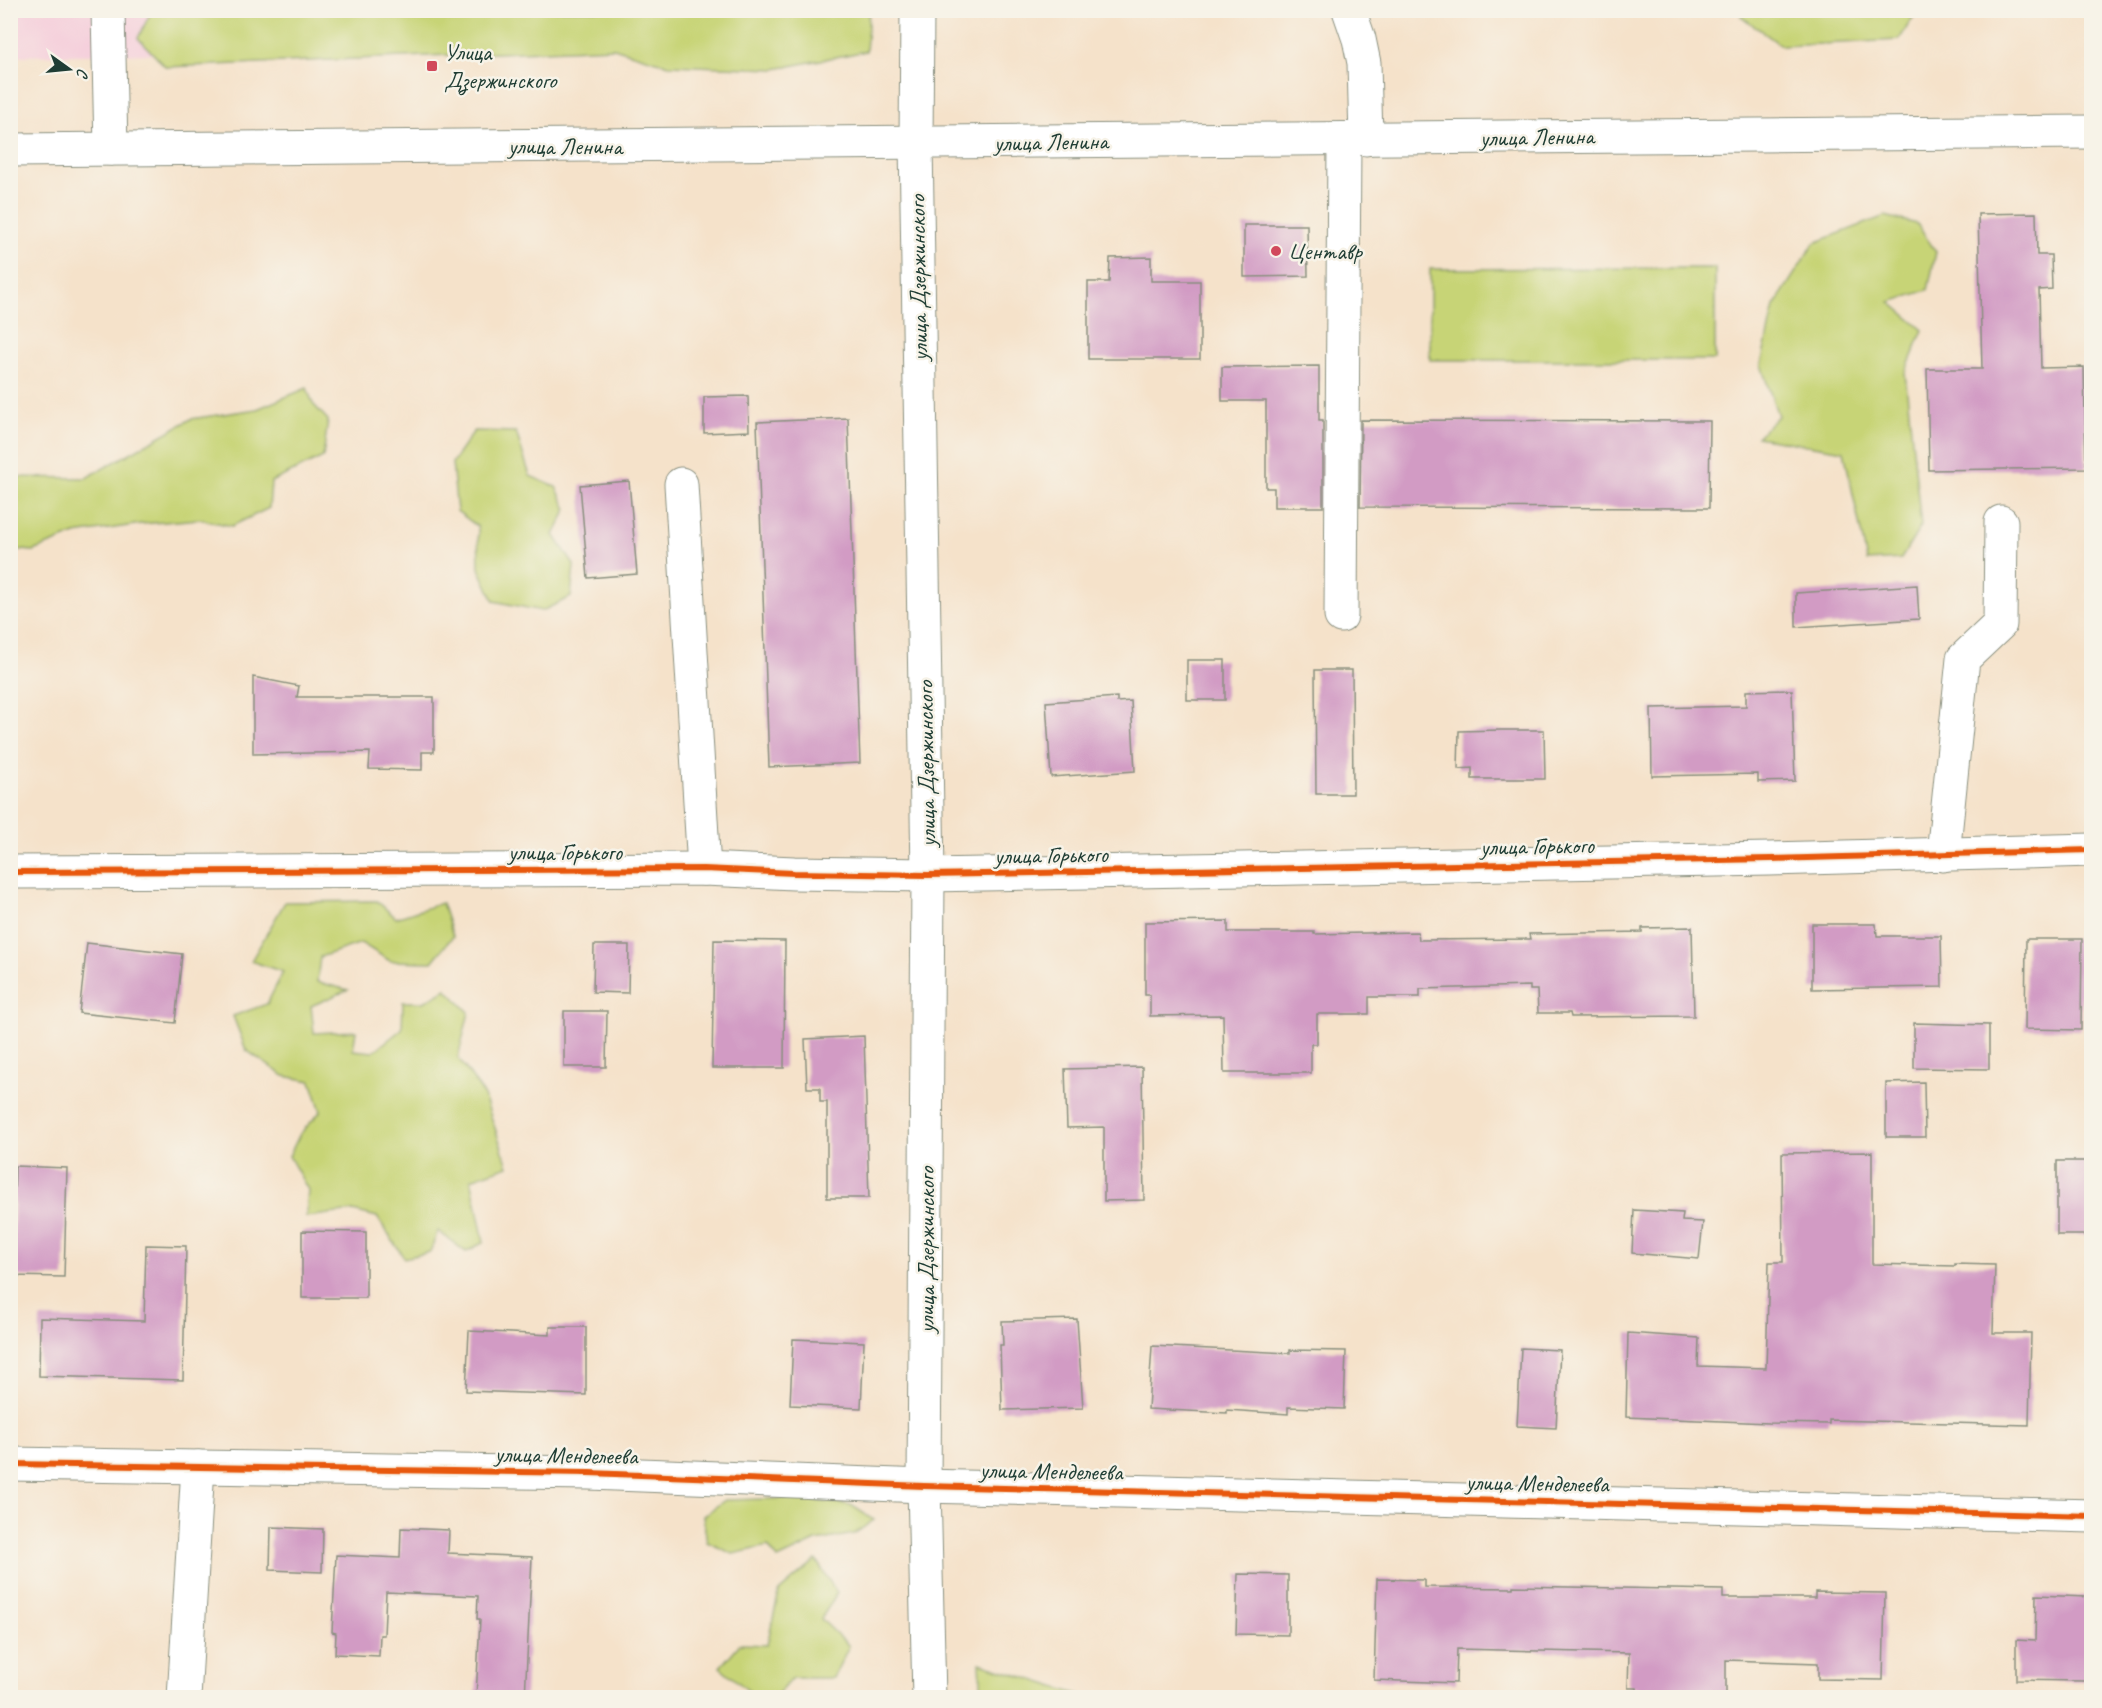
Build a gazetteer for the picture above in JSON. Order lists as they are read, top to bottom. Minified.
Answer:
{"streets":{"street":["улица Ленина","улица Дзержинского","улица Горького","улица Менделеева"]},"crossings":[["улица Ленина","улица Дзержинского"],["улица Дзержинского","улица Горького"],["улица Дзержинского","улица Менделеева"]],"places":{"transit":["Улица Дзержинского"],"other":["Центавр"]},"north":"right"}
